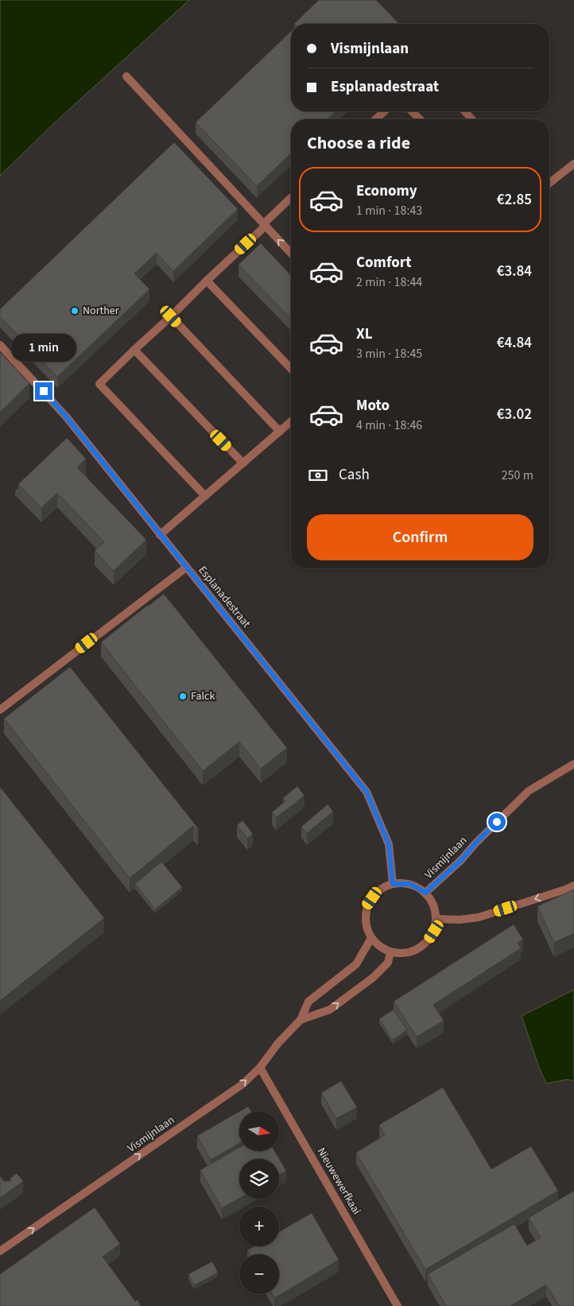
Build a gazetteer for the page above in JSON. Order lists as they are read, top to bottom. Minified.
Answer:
{"streets":{"street":["Esplanadestraat","Vismijnlaan","Nieuwewerfkaai"]},"crossings":[["Esplanadestraat","Vismijnlaan"],["Vismijnlaan","Nieuwewerfkaai"]],"one_way":["Vismijnlaan"],"places":["Norther","Falck"],"north":"right","page":{"banner":["Vismijnlaan","Esplanadestraat"],"heading":"Choose a ride","list":[{"name":"Economy","note":"1 min · 18:43","value":"€2.85"},{"name":"Comfort","note":"2 min · 18:44","value":"€3.84"},{"name":"XL","note":"3 min · 18:45","value":"€4.84"},{"name":"Moto","note":"4 min · 18:46","value":"€3.02"}],"bubble":"1 min","pay":["Cash","250 m"],"buttons":"Confirm","map_buttons":["+","−"]}}
